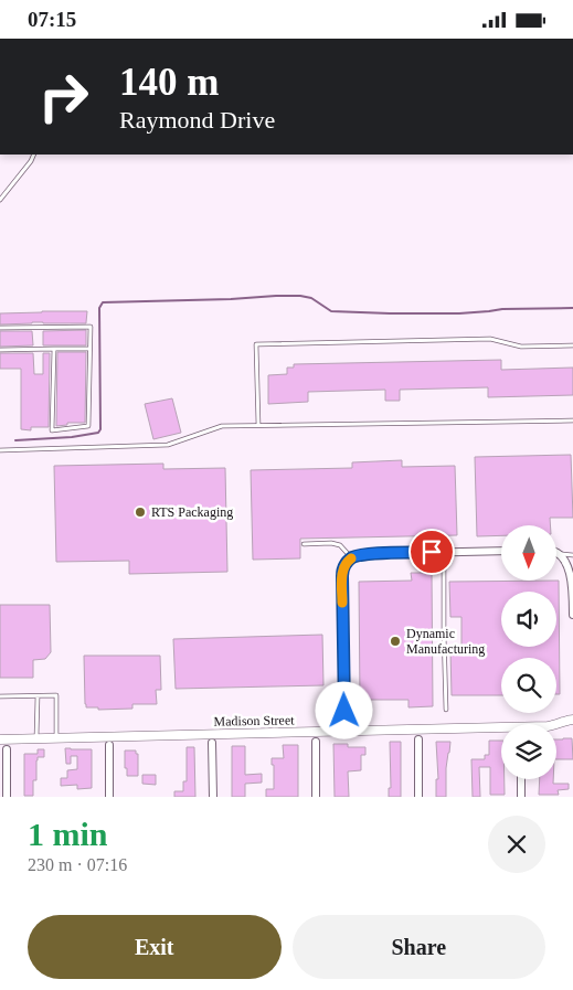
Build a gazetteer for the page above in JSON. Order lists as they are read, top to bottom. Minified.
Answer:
{"streets":{"street":["Madison Street"]},"places":["RTS Packaging","Dynamic Manufacturing"],"north":"bottom","page":{"status":"07:15","turn":["140 m","Raymond Drive"],"heading":["1 min","230 m · 07:16"],"buttons":["Exit","Share"]}}
